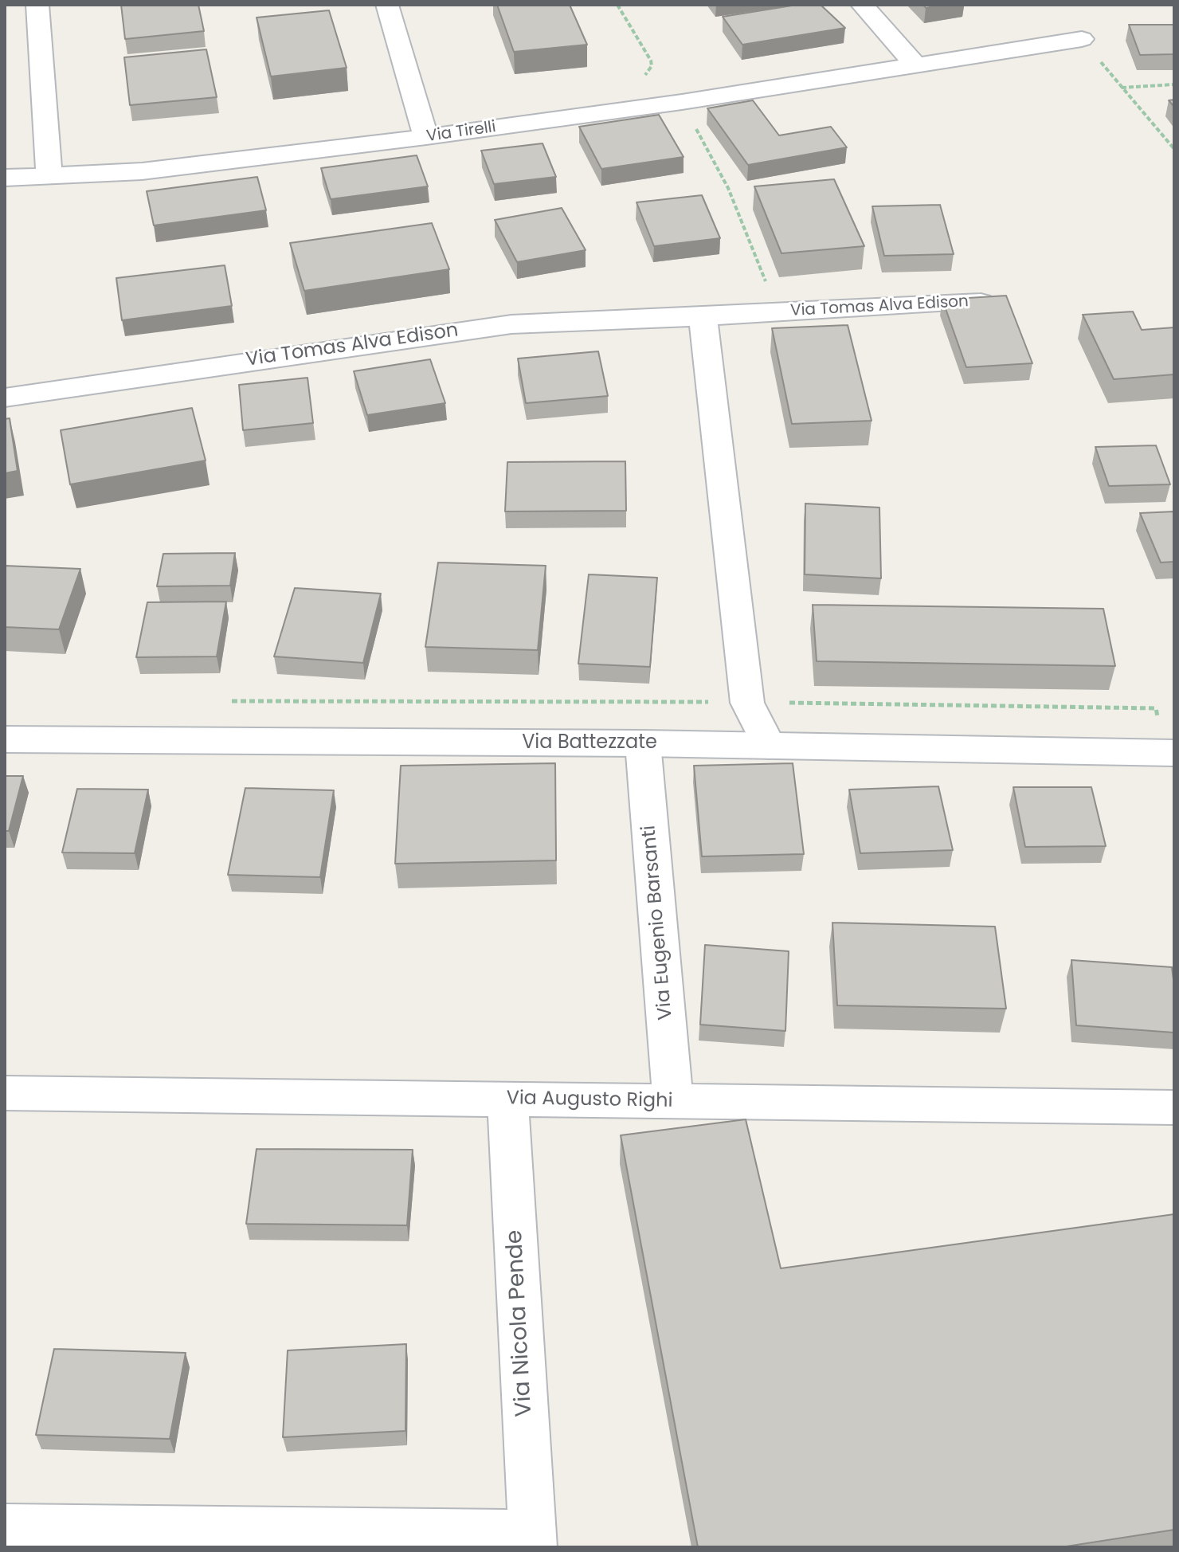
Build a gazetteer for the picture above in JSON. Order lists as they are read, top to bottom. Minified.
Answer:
{"streets":{"street":["Via Tirelli","Via Tomas Alva Edison","Via Battezzate","Via Eugenio Barsanti","Via Augusto Righi","Via Nicola Pende"]},"crossings":[["Via Battezzate","Via Eugenio Barsanti"],["Via Eugenio Barsanti","Via Augusto Righi"],["Via Augusto Righi","Via Nicola Pende"]]}
